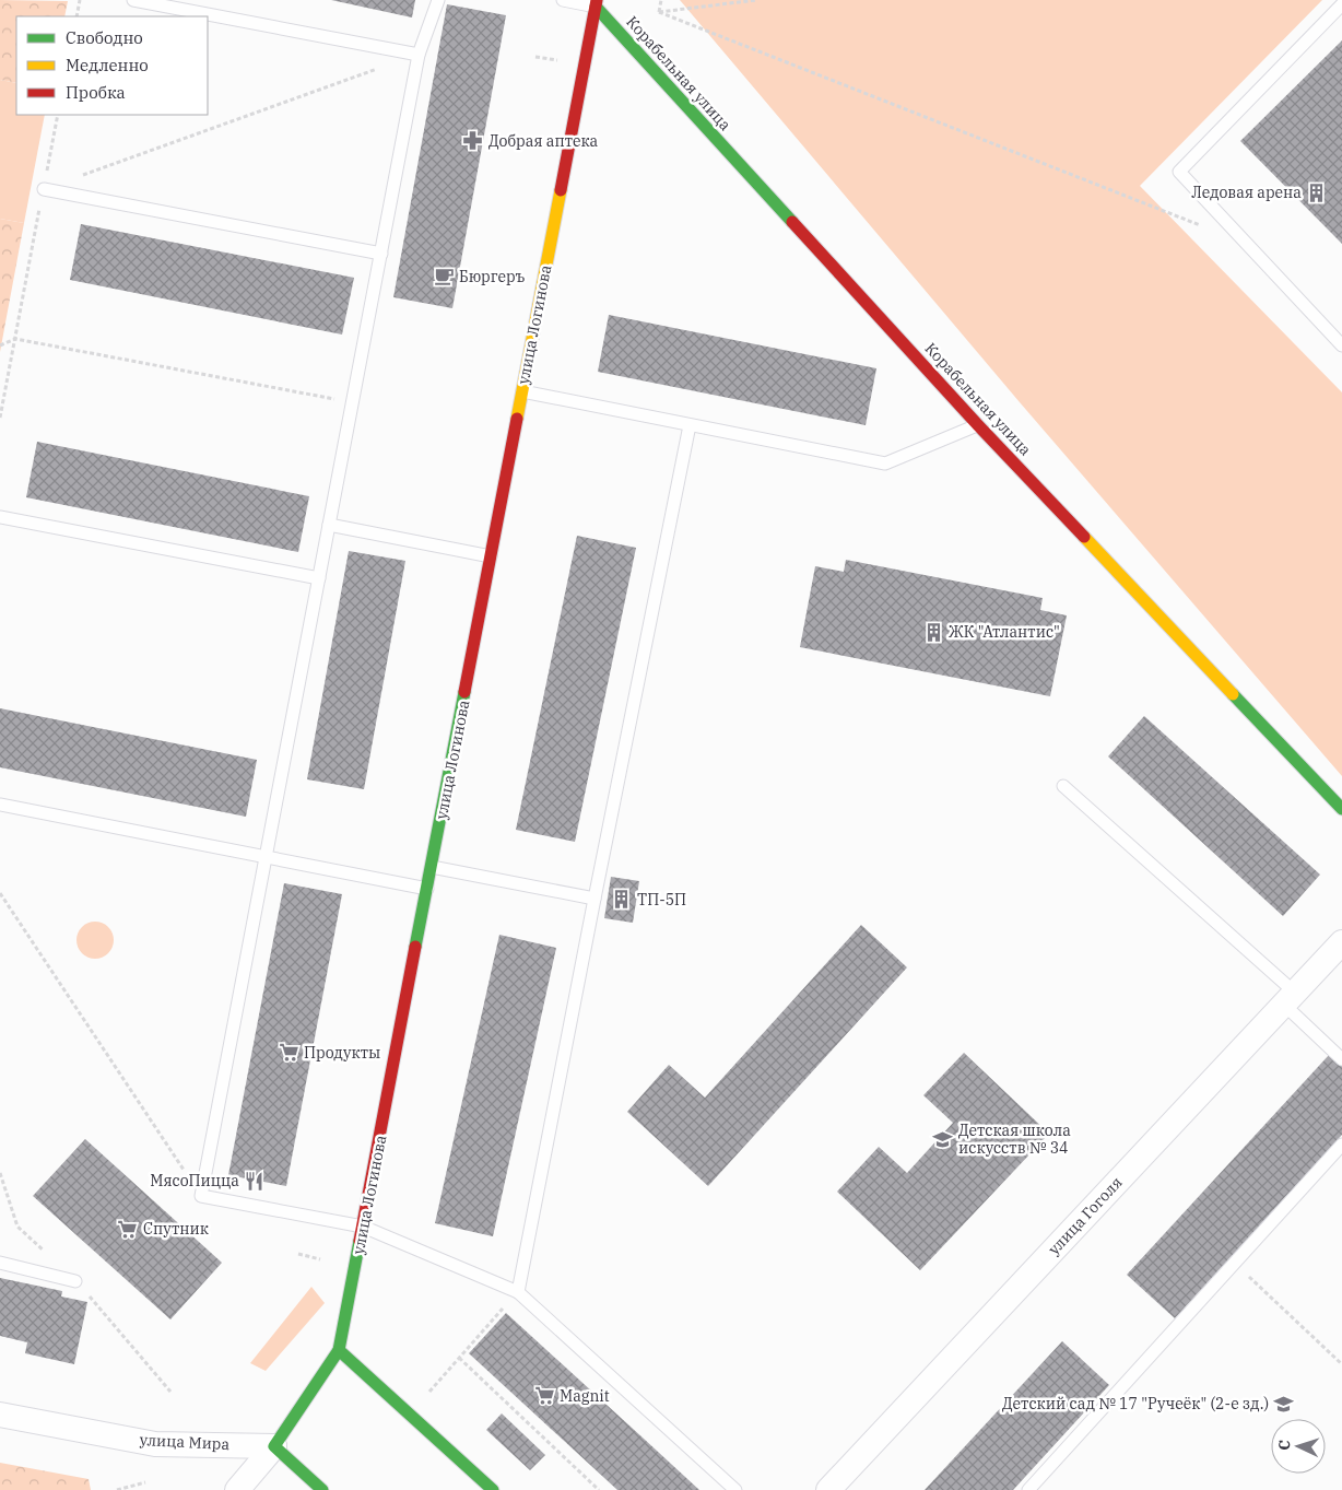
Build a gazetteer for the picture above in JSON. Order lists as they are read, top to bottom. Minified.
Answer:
{"streets":{"main road":["Корабельная улица","улица Логинова"],"street":["улица Гоголя","улица Мира"]},"crossings":[["Корабельная улица","улица Логинова"],["улица Логинова","улица Мира"]],"places":{"pharmacy":["Добрая аптека"],"building":["Ледовая арена","ЖК \"Атлантис\"","ТП-5П"],"cafe":["Бюргеръ"],"supermarket":["Продукты","Спутник","Magnit"],"school or university":["Детская школа искусств № 34","Детский сад № 17 \"Ручеёк\" (2-е зд.)"],"restaurant":["МясоПицца"]},"legend":["Свободно","Медленно","Пробка"],"north":"left"}
